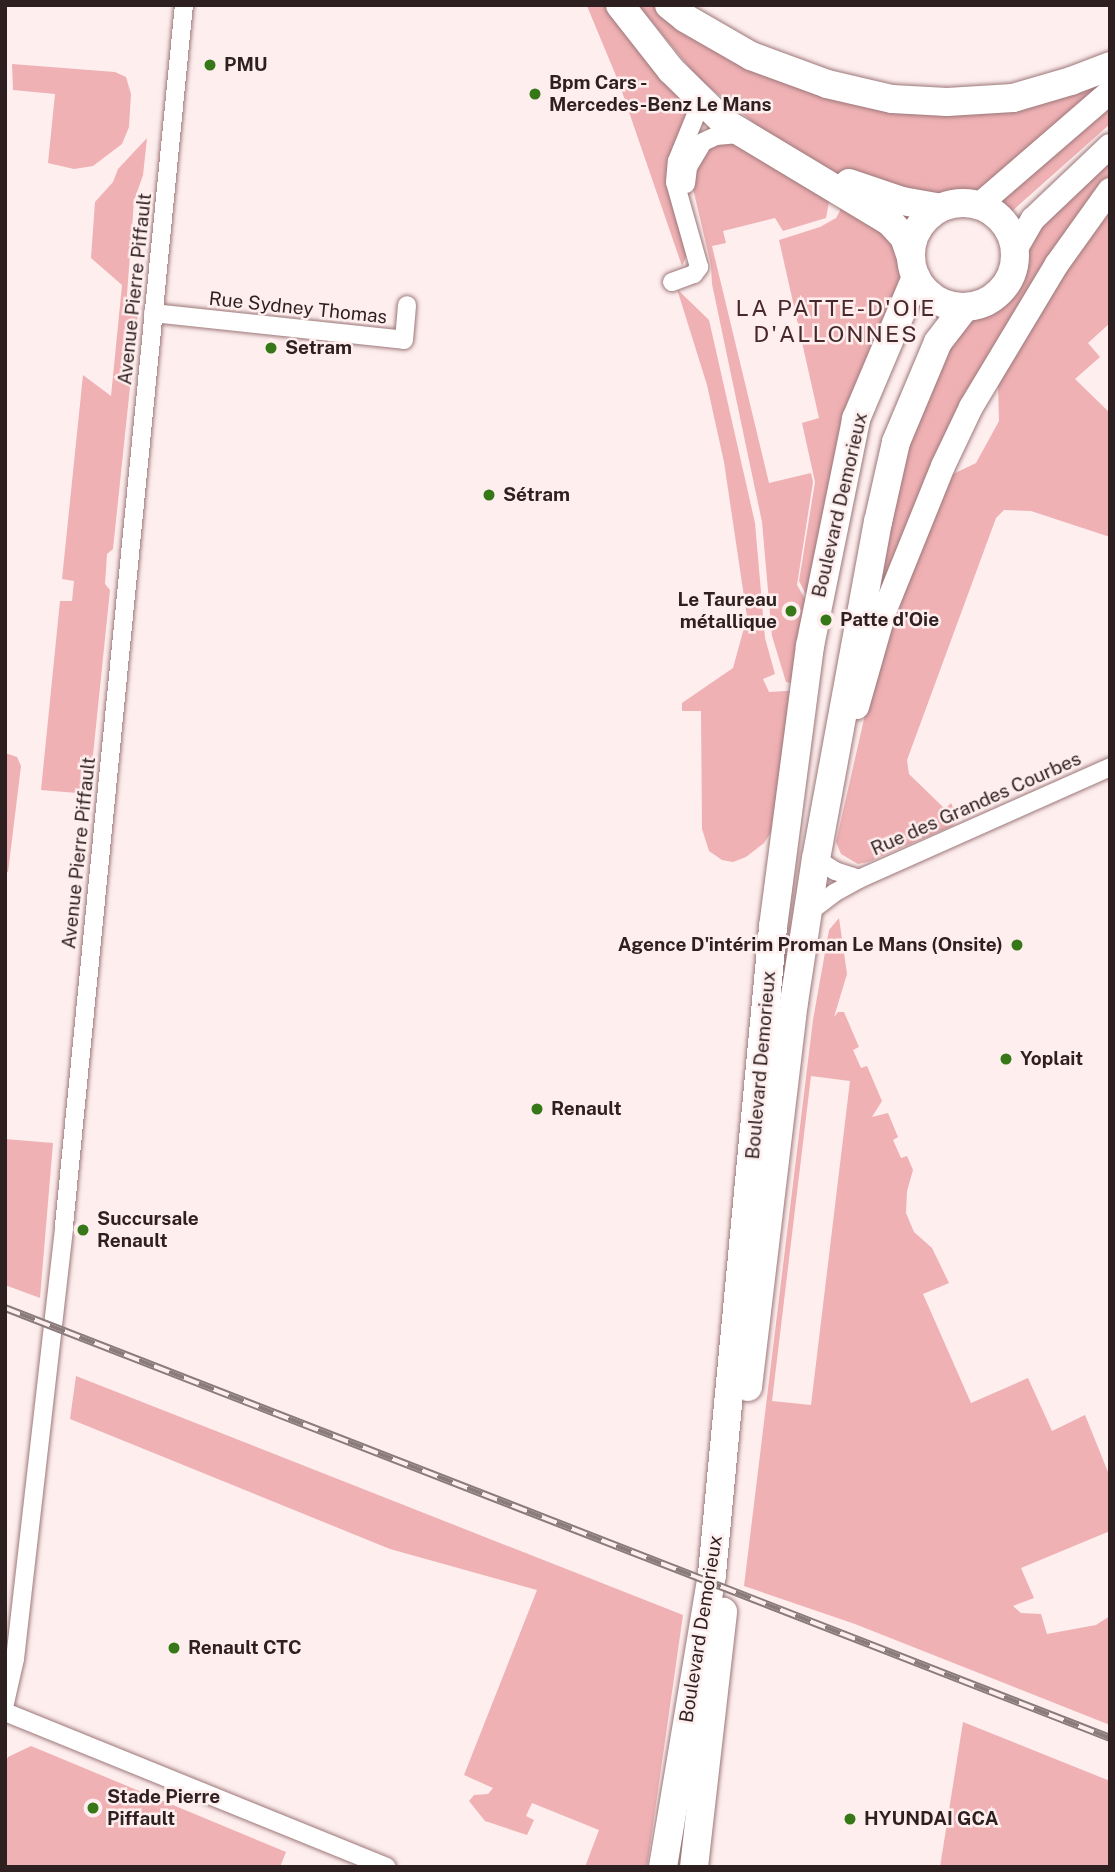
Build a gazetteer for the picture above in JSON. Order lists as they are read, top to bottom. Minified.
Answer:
{"streets":{"main road":["Boulevard Demorieux"],"street":["Avenue Pierre Piffault","Rue Sydney Thomas","Rue des Grandes Courbes"]},"crossings":[["Avenue Pierre Piffault","Rue Sydney Thomas"],["Boulevard Demorieux","Rue des Grandes Courbes"]],"districts":["LA PATTE-D'OIE D'ALLONNES"],"places":["PMU","Bpm Cars - Mercedes-Benz Le Mans","Setram","Sétram","Le Taureau métallique","Patte d'Oie","Agence D'intérim Proman Le Mans (Onsite)","Yoplait","Renault","Succursale Renault","Renault CTC","Stade Pierre Piffault","HYUNDAI GCA"]}
